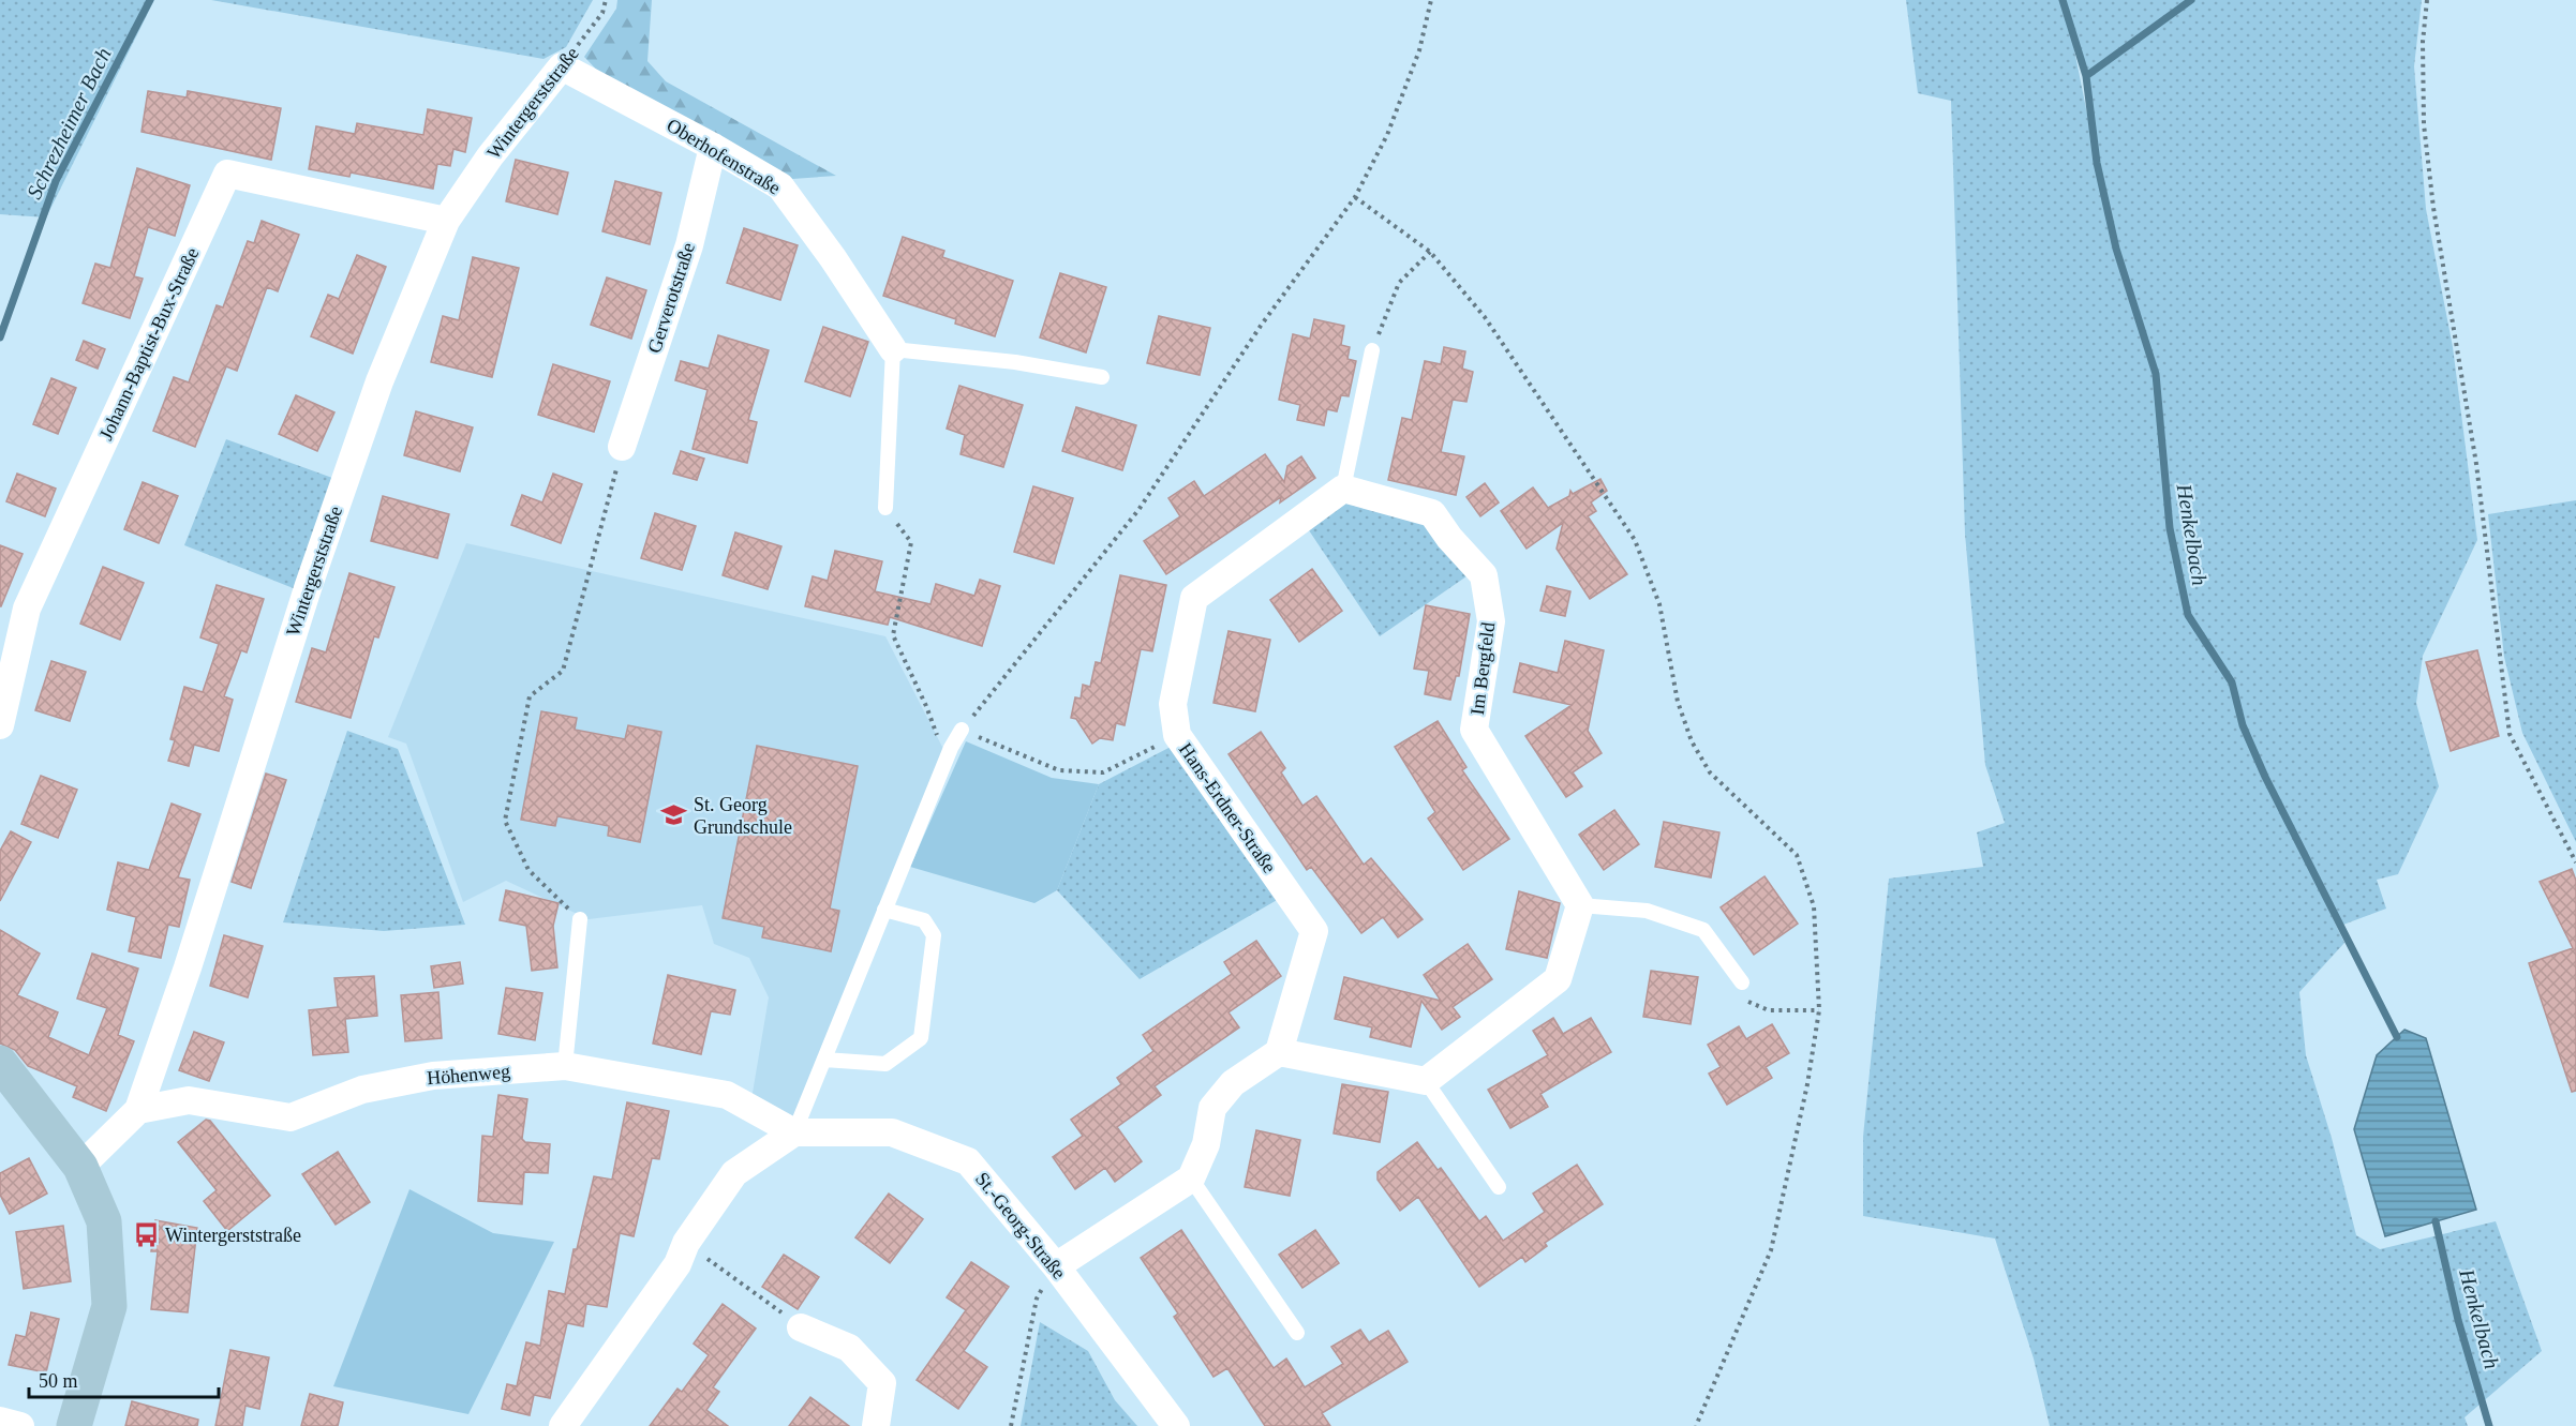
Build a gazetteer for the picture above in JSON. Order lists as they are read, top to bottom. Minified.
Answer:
{"streets":{"street":["Wintergerststraße","Oberhofenstraße","Gerverotstraße","Johann-Baptist-Bux-Straße","Im Bergfeld","Hans-Erdner-Straße","Höhenweg","St.-Georg-Straße"]},"crossings":[["Wintergerststraße","Oberhofenstraße"],["Wintergerststraße","Johann-Baptist-Bux-Straße"],["Wintergerststraße","Höhenweg"],["Oberhofenstraße","Gerverotstraße"],["Im Bergfeld","Hans-Erdner-Straße"],["Höhenweg","St.-Georg-Straße"]],"water":["Schrezheimer Bach","Henkelbach"],"places":{"school or university":["St. Georg Grundschule"],"bus stop":["Wintergerststraße"]},"scale_bar":"50 m"}
